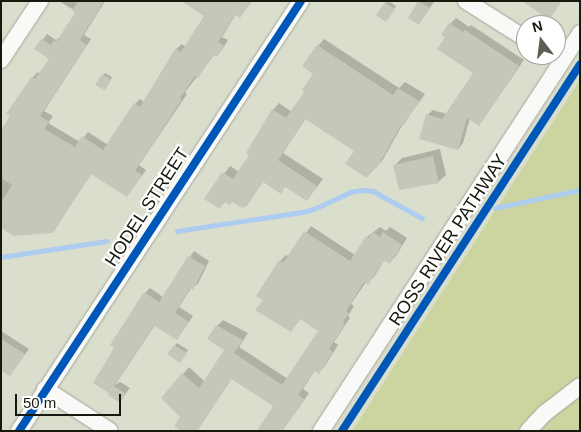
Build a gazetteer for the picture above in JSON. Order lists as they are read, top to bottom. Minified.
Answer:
{"streets":{"street":["HODEL STREET"],"cycle path":["ROSS RIVER PATHWAY"]},"scale_bar":"50 m","north":"top"}
